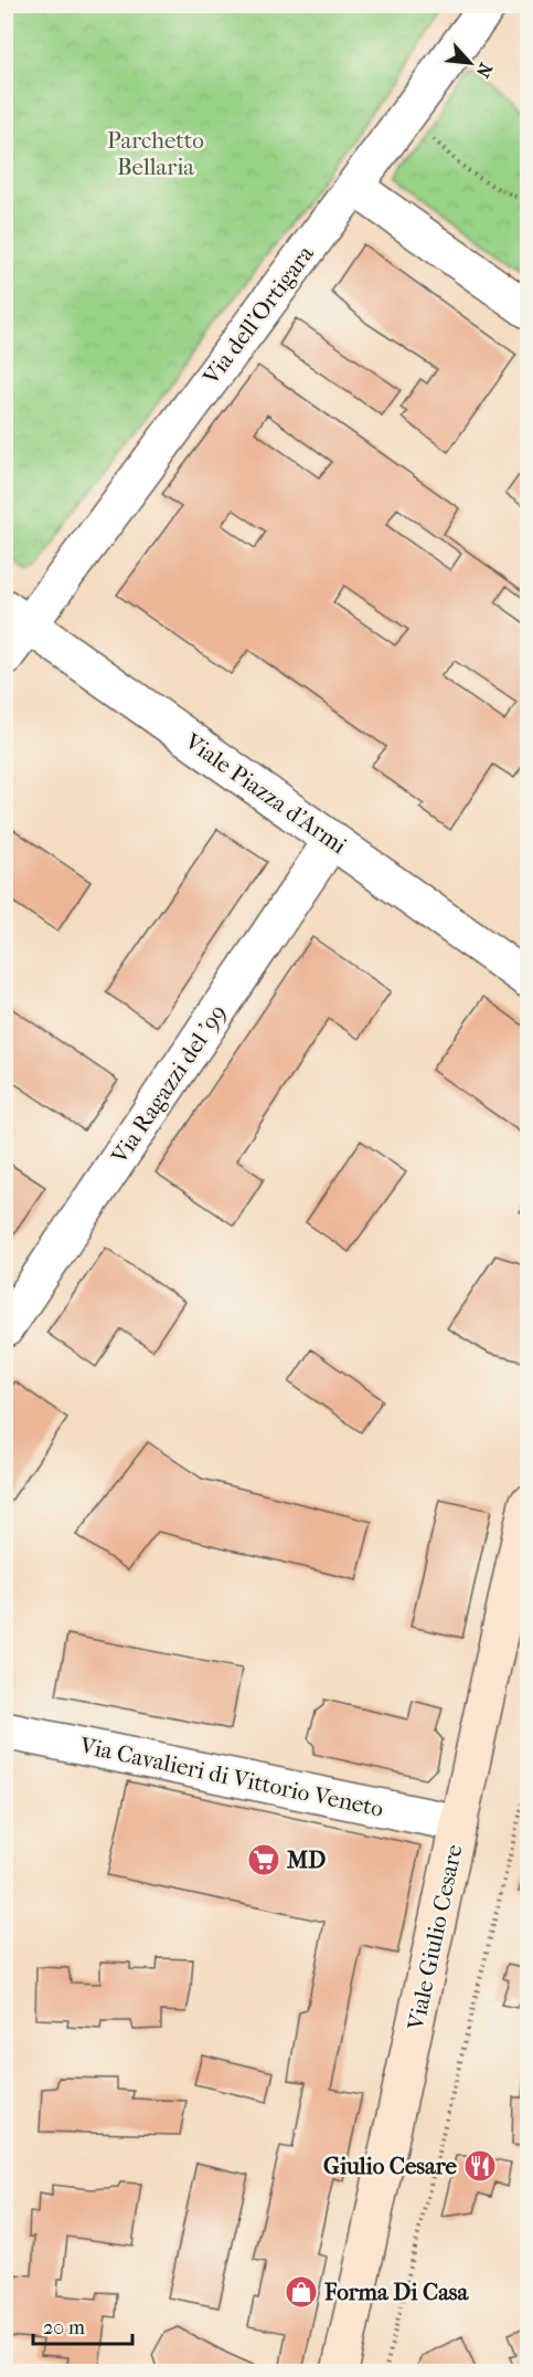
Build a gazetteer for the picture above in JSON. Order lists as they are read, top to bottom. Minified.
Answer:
{"streets":{"main road":["Viale Giulio Cesare"],"street":["Via dell'Ortigara","Viale Piazza d'Armi","Via Ragazzi del '99","Via Cavalieri di Vittorio Veneto"]},"crossings":[["Via dell'Ortigara","Viale Piazza d'Armi"],["Viale Piazza d'Armi","Via Ragazzi del '99"],["Via Cavalieri di Vittorio Veneto","Viale Giulio Cesare"]],"parks":["Parchetto Bellaria"],"places":{"supermarket":["MD"],"restaurant":["Giulio Cesare"],"shop":["Forma Di Casa"]},"scale_bar":"20 m","north":"bottom right"}
